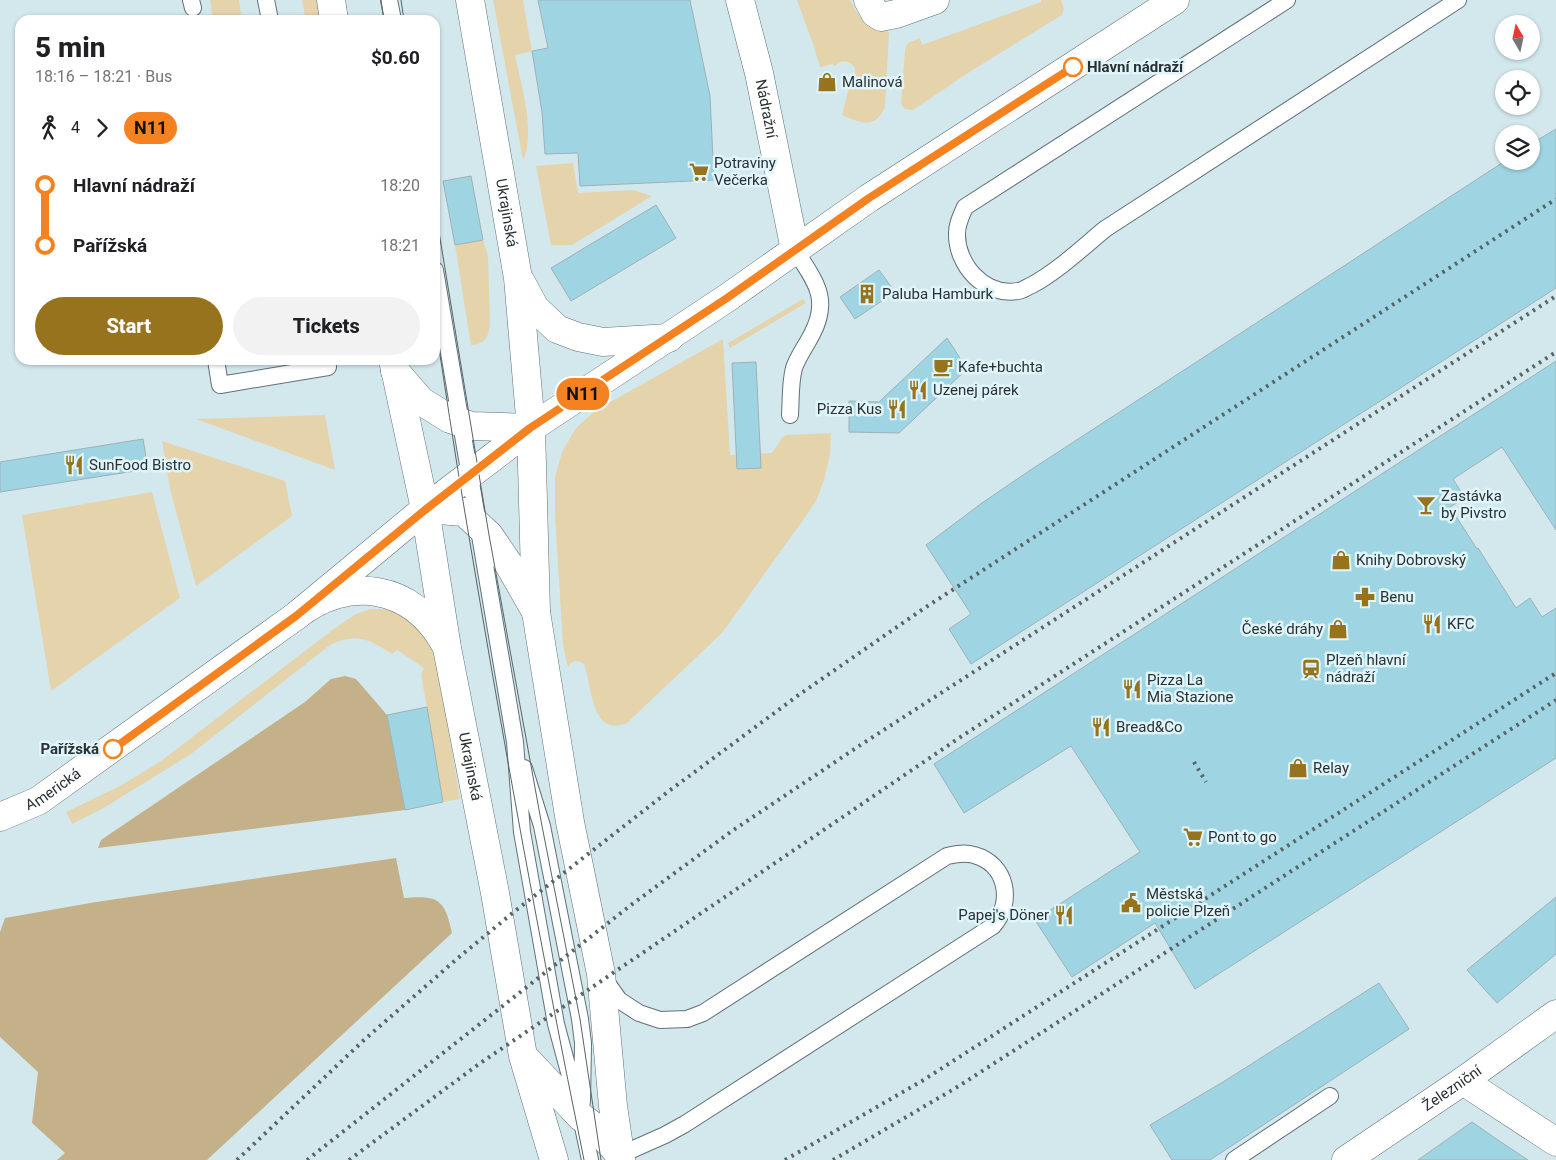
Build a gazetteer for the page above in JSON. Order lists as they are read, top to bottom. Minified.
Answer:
{"streets":{"main road":["Nádražní","Ukrajinská","Americká","Železniční"]},"crossings":[["Nádražní","Americká"],["Ukrajinská","Americká"]],"places":{"other":["Hlavní nádraží","Pařížská"],"shop":["Malinová","Knihy Dobrovský","České dráhy","Relay"],"supermarket":["Potraviny Večerka","Pont to go"],"building":["Paluba Hamburk"],"cafe":["Kafe+buchta"],"restaurant":["Uzenej párek","Pizza Kus","SunFood Bistro","KFC","Pizza La Mia Stazione","Bread&Co","Papej's Döner"],"bar":["Zastávka by Pivstro"],"pharmacy":["Benu"],"station":["Plzeň hlavní nádraží"],"public building":["Městská policie Plzeň"]},"lines":["bus line N11"],"north":"top","page":{"on_map":"N11","heading":["5 min","18:16 – 18:21 · Bus","$0.60"],"legs":["4","N11"],"list":[{"name":"Hlavní nádraží","value":"18:20"},{"name":"Pařížská","value":"18:21"}],"buttons":["Start","Tickets"]}}
